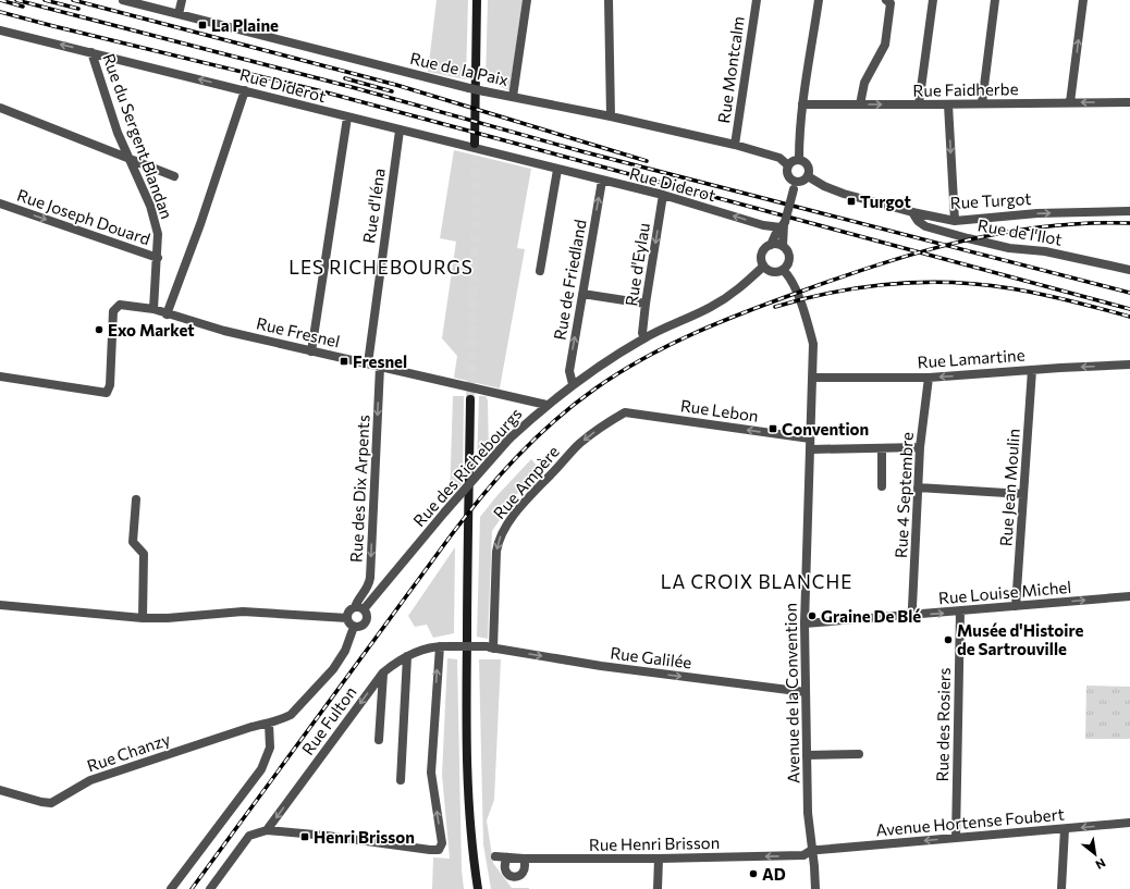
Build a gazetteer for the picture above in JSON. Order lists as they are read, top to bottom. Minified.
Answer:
{"streets":{"street":["Rue de la Paix","Rue Montcalm","Rue Diderot","Rue Faidherbe","Rue du Sergent Blandan","Rue Turgot","Rue d'Iéna","Rue Joseph Douard","Rue de l'Ilot","Rue d'Eylau","Rue de Friedland","Rue Fresnel","Rue Lamartine","Rue Lebon","Rue des Richebourgs","Rue Ampère","Rue Jean Moulin","Rue des Dix Arpents","Rue 4 Septembre","Rue Louise Michel","Rue Galilée","Avenue de la Convention","Rue Fulton","Rue des Rosiers","Rue Chanzy","Avenue Hortense Foubert","Rue Henri Brisson"]},"crossings":[["Rue de la Paix","Rue Montcalm"],["Rue de la Paix","Rue Turgot"],["Rue Diderot","Rue du Sergent Blandan"],["Rue Diderot","Rue d'Iéna"],["Rue Diderot","Rue d'Eylau"],["Rue Diderot","Rue de Friedland"],["Rue du Sergent Blandan","Rue Joseph Douard"],["Rue du Sergent Blandan","Rue Fresnel"],["Rue Turgot","Rue de l'Ilot"],["Rue d'Iéna","Rue Fresnel"],["Rue d'Eylau","Rue des Richebourgs"],["Rue de Friedland","Rue des Richebourgs"],["Rue Fresnel","Rue des Richebourgs"],["Rue Fresnel","Rue des Dix Arpents"],["Rue Lamartine","Rue Jean Moulin"],["Rue Lamartine","Rue 4 Septembre"],["Rue Lamartine","Avenue de la Convention"],["Rue Lebon","Rue Ampère"],["Rue Lebon","Avenue de la Convention"],["Rue des Richebourgs","Rue des Dix Arpents"],["Rue des Richebourgs","Avenue de la Convention"],["Rue des Richebourgs","Rue Chanzy"],["Rue Ampère","Rue Galilée"],["Rue Jean Moulin","Rue Louise Michel"],["Rue des Dix Arpents","Rue Chanzy"],["Rue 4 Septembre","Rue Louise Michel"],["Rue Louise Michel","Avenue de la Convention"],["Rue Louise Michel","Rue des Rosiers"],["Rue Galilée","Avenue de la Convention"],["Rue Galilée","Rue Fulton"],["Avenue de la Convention","Avenue Hortense Foubert"],["Avenue de la Convention","Rue Henri Brisson"],["Rue des Rosiers","Avenue Hortense Foubert"],["Avenue Hortense Foubert","Rue Henri Brisson"]],"one_way":["Rue Diderot","Rue Turgot","Rue Joseph Douard","Rue d'Eylau","Rue Lamartine","Rue Lebon","Rue Ampère","Rue des Dix Arpents","Rue Louise Michel","Rue Galilée","Avenue Hortense Foubert","Rue Henri Brisson"],"districts":["LES RICHEBOURGS","LA CROIX BLANCHE"],"places":{"transit":["La Plaine","Turgot","Fresnel","Convention","Henri Brisson"],"other":["Exo Market","Graine De Blé","Musée d'Histoire de Sartrouville","AD"]},"north":"bottom right"}
